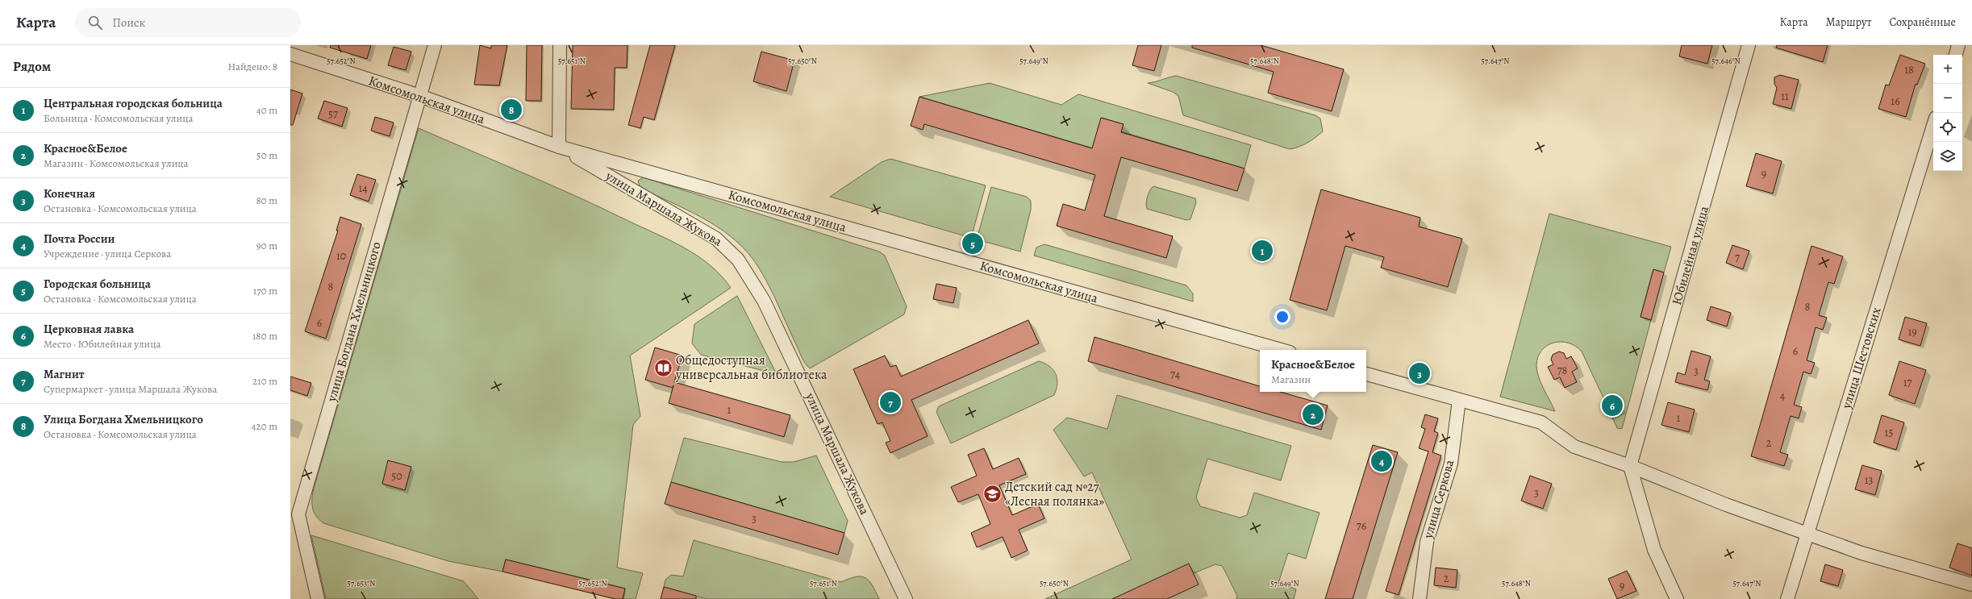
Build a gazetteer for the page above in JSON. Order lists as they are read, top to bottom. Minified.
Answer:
{"streets":{"street":["Комсомольская улица","улица Маршала Жукова","Юбилейная улица","улица Богдана Хмельницкого","улица Шестовских","улица Серкова"]},"crossings":[["Комсомольская улица","улица Маршала Жукова"],["Комсомольская улица","улица Богдана Хмельницкого"]],"places":{"library":["Общедоступная универсальная библиотека"],"school or university":["Детский сад №27 «Лесная полянка»"]},"house_numbers":["18","11","16","57","9","14","10","7","8","8","6","19","6","78","3","74","17","4","1","1","15","2","50","13","3","3","76","2","9"],"page":{"header":"Карта","search":"Поиск","nav":["Карта","Маршрут","Сохранённые"],"heading":["Рядом","Найдено: 8"],"map_buttons":["+","−"],"list":[{"mark":"1","name":"Центральная городская больница","note":"Больница · Комсомольская улица","value":"40 m"},{"mark":"2","name":"Красное&Белое","note":"Магазин · Комсомольская улица","value":"50 m"},{"mark":"3","name":"Конечная","note":"Остановка · Комсомольская улица","value":"80 m"},{"mark":"4","name":"Почта России","note":"Учреждение · улица Серкова","value":"90 m"},{"mark":"5","name":"Городская больница","note":"Остановка · Комсомольская улица","value":"170 m"},{"mark":"6","name":"Церковная лавка","note":"Место · Юбилейная улица","value":"180 m"},{"mark":"7","name":"Магнит","note":"Супермаркет · улица Маршала Жукова","value":"210 m"},{"mark":"8","name":"Улица Богдана Хмельницкого","note":"Остановка · Комсомольская улица","value":"420 m"}],"pins":["8","5","1","3","7","6","2","4"],"popup":["Красное&Белое","Магазин"]},"coordinates":["57.652°N","57.651°N","57.650°N","57.649°N","57.648°N","57.647°N","57.646°N","57.653°N"]}
